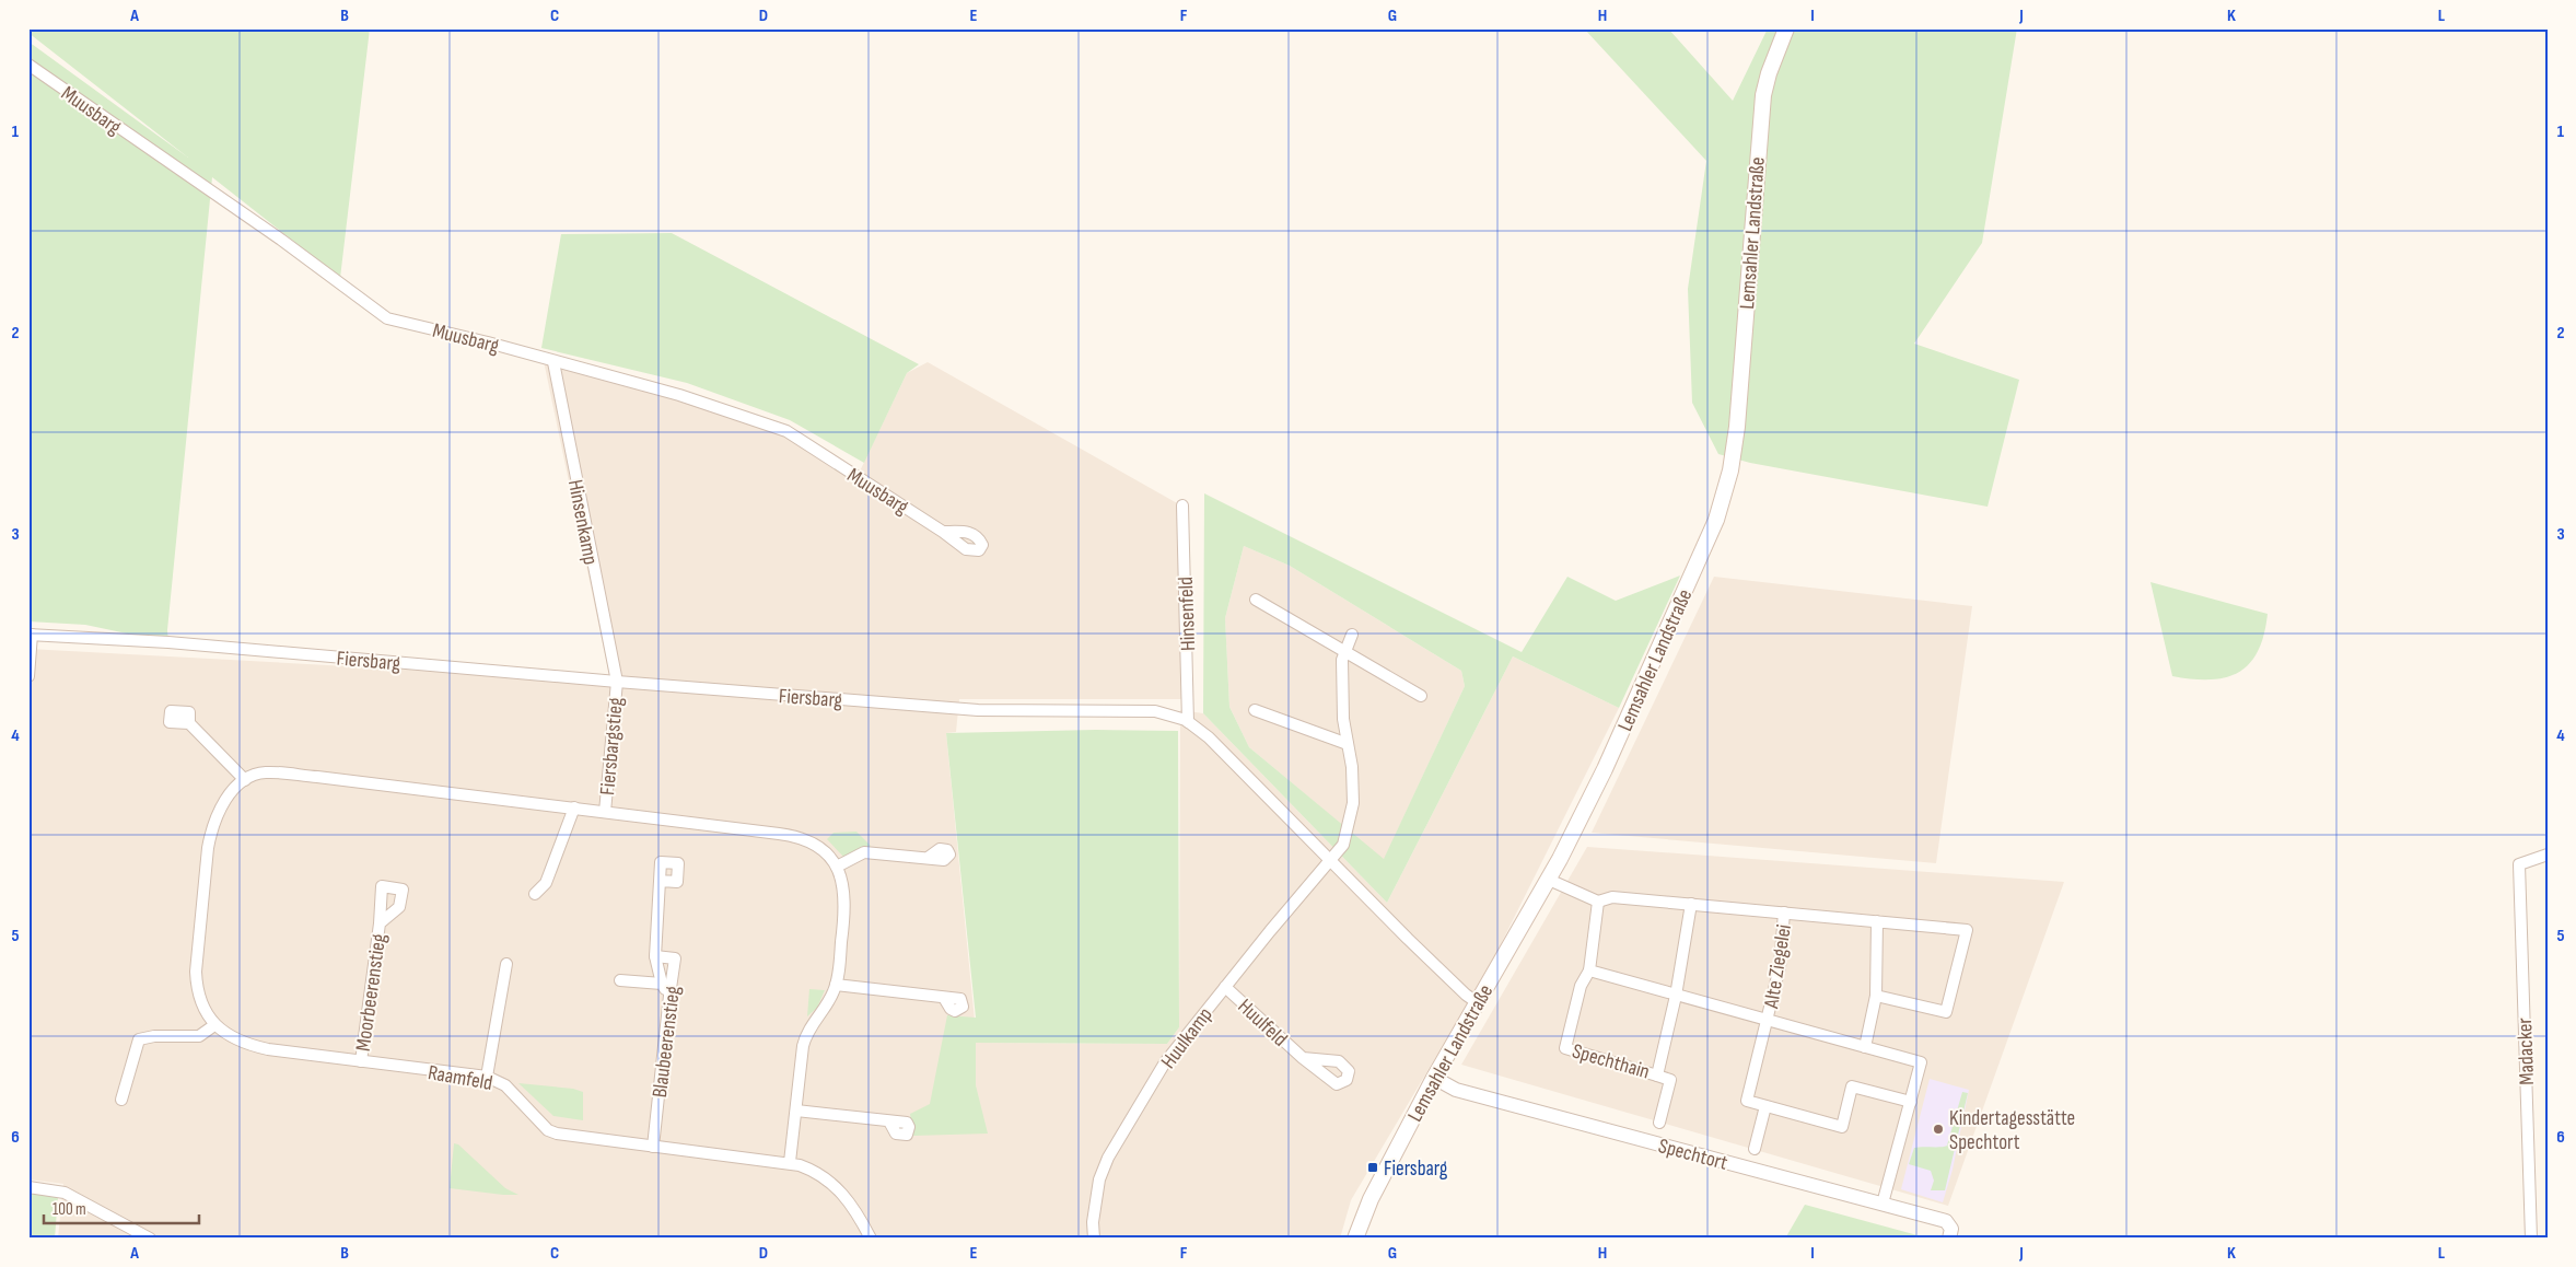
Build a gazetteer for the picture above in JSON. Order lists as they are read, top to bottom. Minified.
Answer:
{"streets":{"main road":["Lemsahler Landstraße"],"street":["Muusbarg","Hinsenkamp","Hinsenfeld","Fiersbarg","Fiersbargstieg","Alte Ziegelei","Moorbeerenstieg","Huulfeld","Huulkamp","Blaubeerenstieg","Madacker","Spechthain","Raamfeld","Spechtort"]},"crossings":[["Muusbarg","Hinsenkamp"],["Lemsahler Landstraße","Fiersbarg"],["Lemsahler Landstraße","Spechtort"],["Hinsenkamp","Fiersbarg"],["Hinsenkamp","Fiersbargstieg"],["Hinsenfeld","Fiersbarg"],["Fiersbarg","Fiersbargstieg"],["Fiersbarg","Huulkamp"],["Fiersbargstieg","Raamfeld"],["Alte Ziegelei","Spechthain"],["Moorbeerenstieg","Raamfeld"],["Huulfeld","Huulkamp"],["Blaubeerenstieg","Raamfeld"]],"places":{"other":["Kindertagesstätte Spechtort"],"transit":["Fiersbarg"]},"scale_bar":"100 m","grid":{"columns":["A","B","C","D","E","F","G","H","I","J","K","L"],"rows":["1","2","3","4","5","6"]}}
